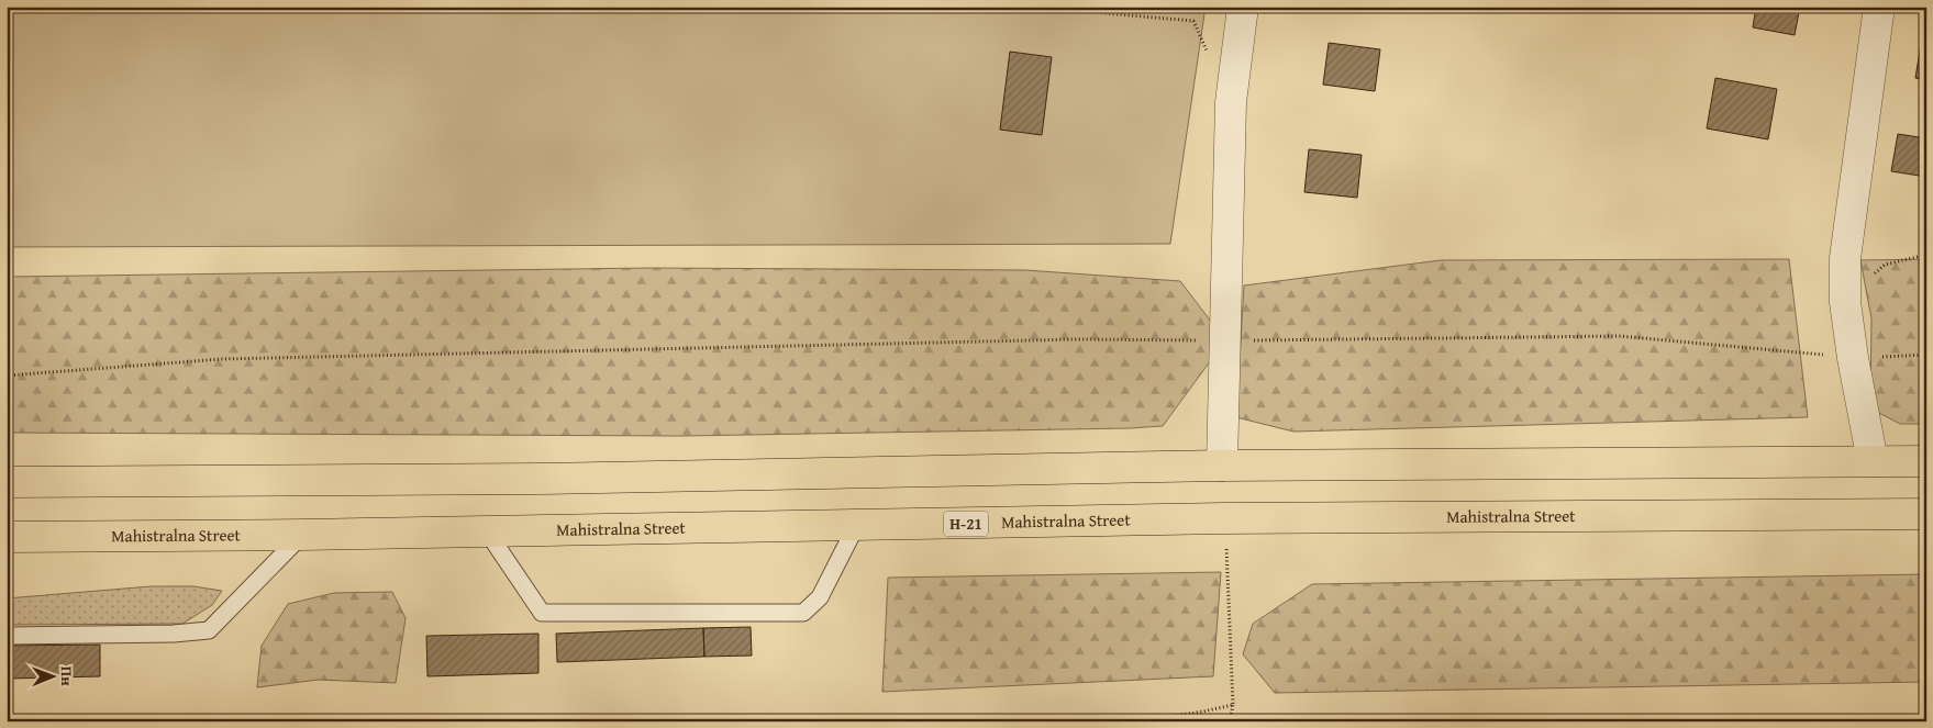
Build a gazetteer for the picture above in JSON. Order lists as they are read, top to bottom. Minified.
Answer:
{"streets":{"main road":["Mahistralna Street","Н-21"]},"north":"right"}
